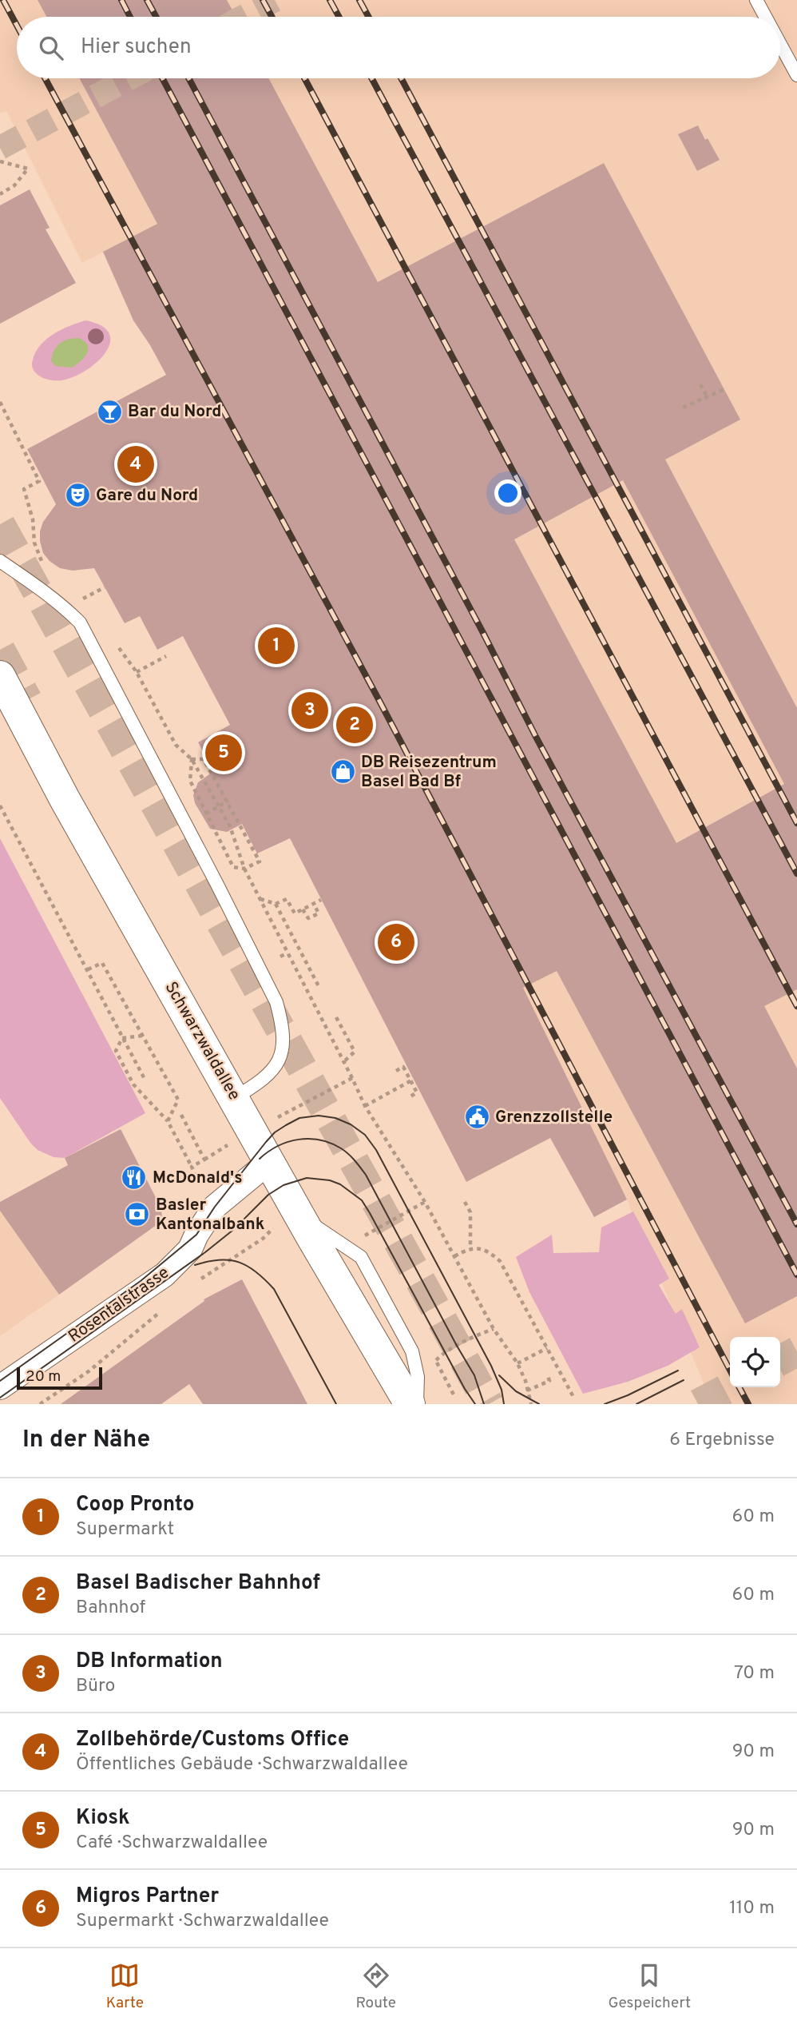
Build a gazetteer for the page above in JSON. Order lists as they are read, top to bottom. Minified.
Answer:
{"streets":{"main road":["Schwarzwaldallee"],"street":["Rosentalstrasse"]},"crossings":[["Schwarzwaldallee","Rosentalstrasse"]],"places":{"bar":["Bar du Nord"],"theatre":["Gare du Nord"],"shop":["DB Reisezentrum Basel Bad Bf"],"public building":["Grenzzollstelle"],"restaurant":["McDonald's"],"bank":["Basler Kantonalbank"]},"scale_bar":"20 m","page":{"search":"Hier suchen","pins":["4","1","3","2","5","6"],"scale":"20 m","heading":["In der Nähe","6 Ergebnisse"],"list":[{"mark":"1","name":"Coop Pronto","note":"Supermarkt","value":"60 m"},{"mark":"2","name":"Basel Badischer Bahnhof","note":"Bahnhof","value":"60 m"},{"mark":"3","name":"DB Information","note":"Büro","value":"70 m"},{"mark":"4","name":"Zollbehörde/Customs Office","note":"Öffentliches Gebäude · Schwarzwaldallee","value":"90 m"},{"mark":"5","name":"Kiosk","note":"Café · Schwarzwaldallee","value":"90 m"},{"mark":"6","name":"Migros Partner","note":"Supermarkt · Schwarzwaldallee","value":"110 m"}],"nav":["Karte","Route","Gespeichert"]}}
